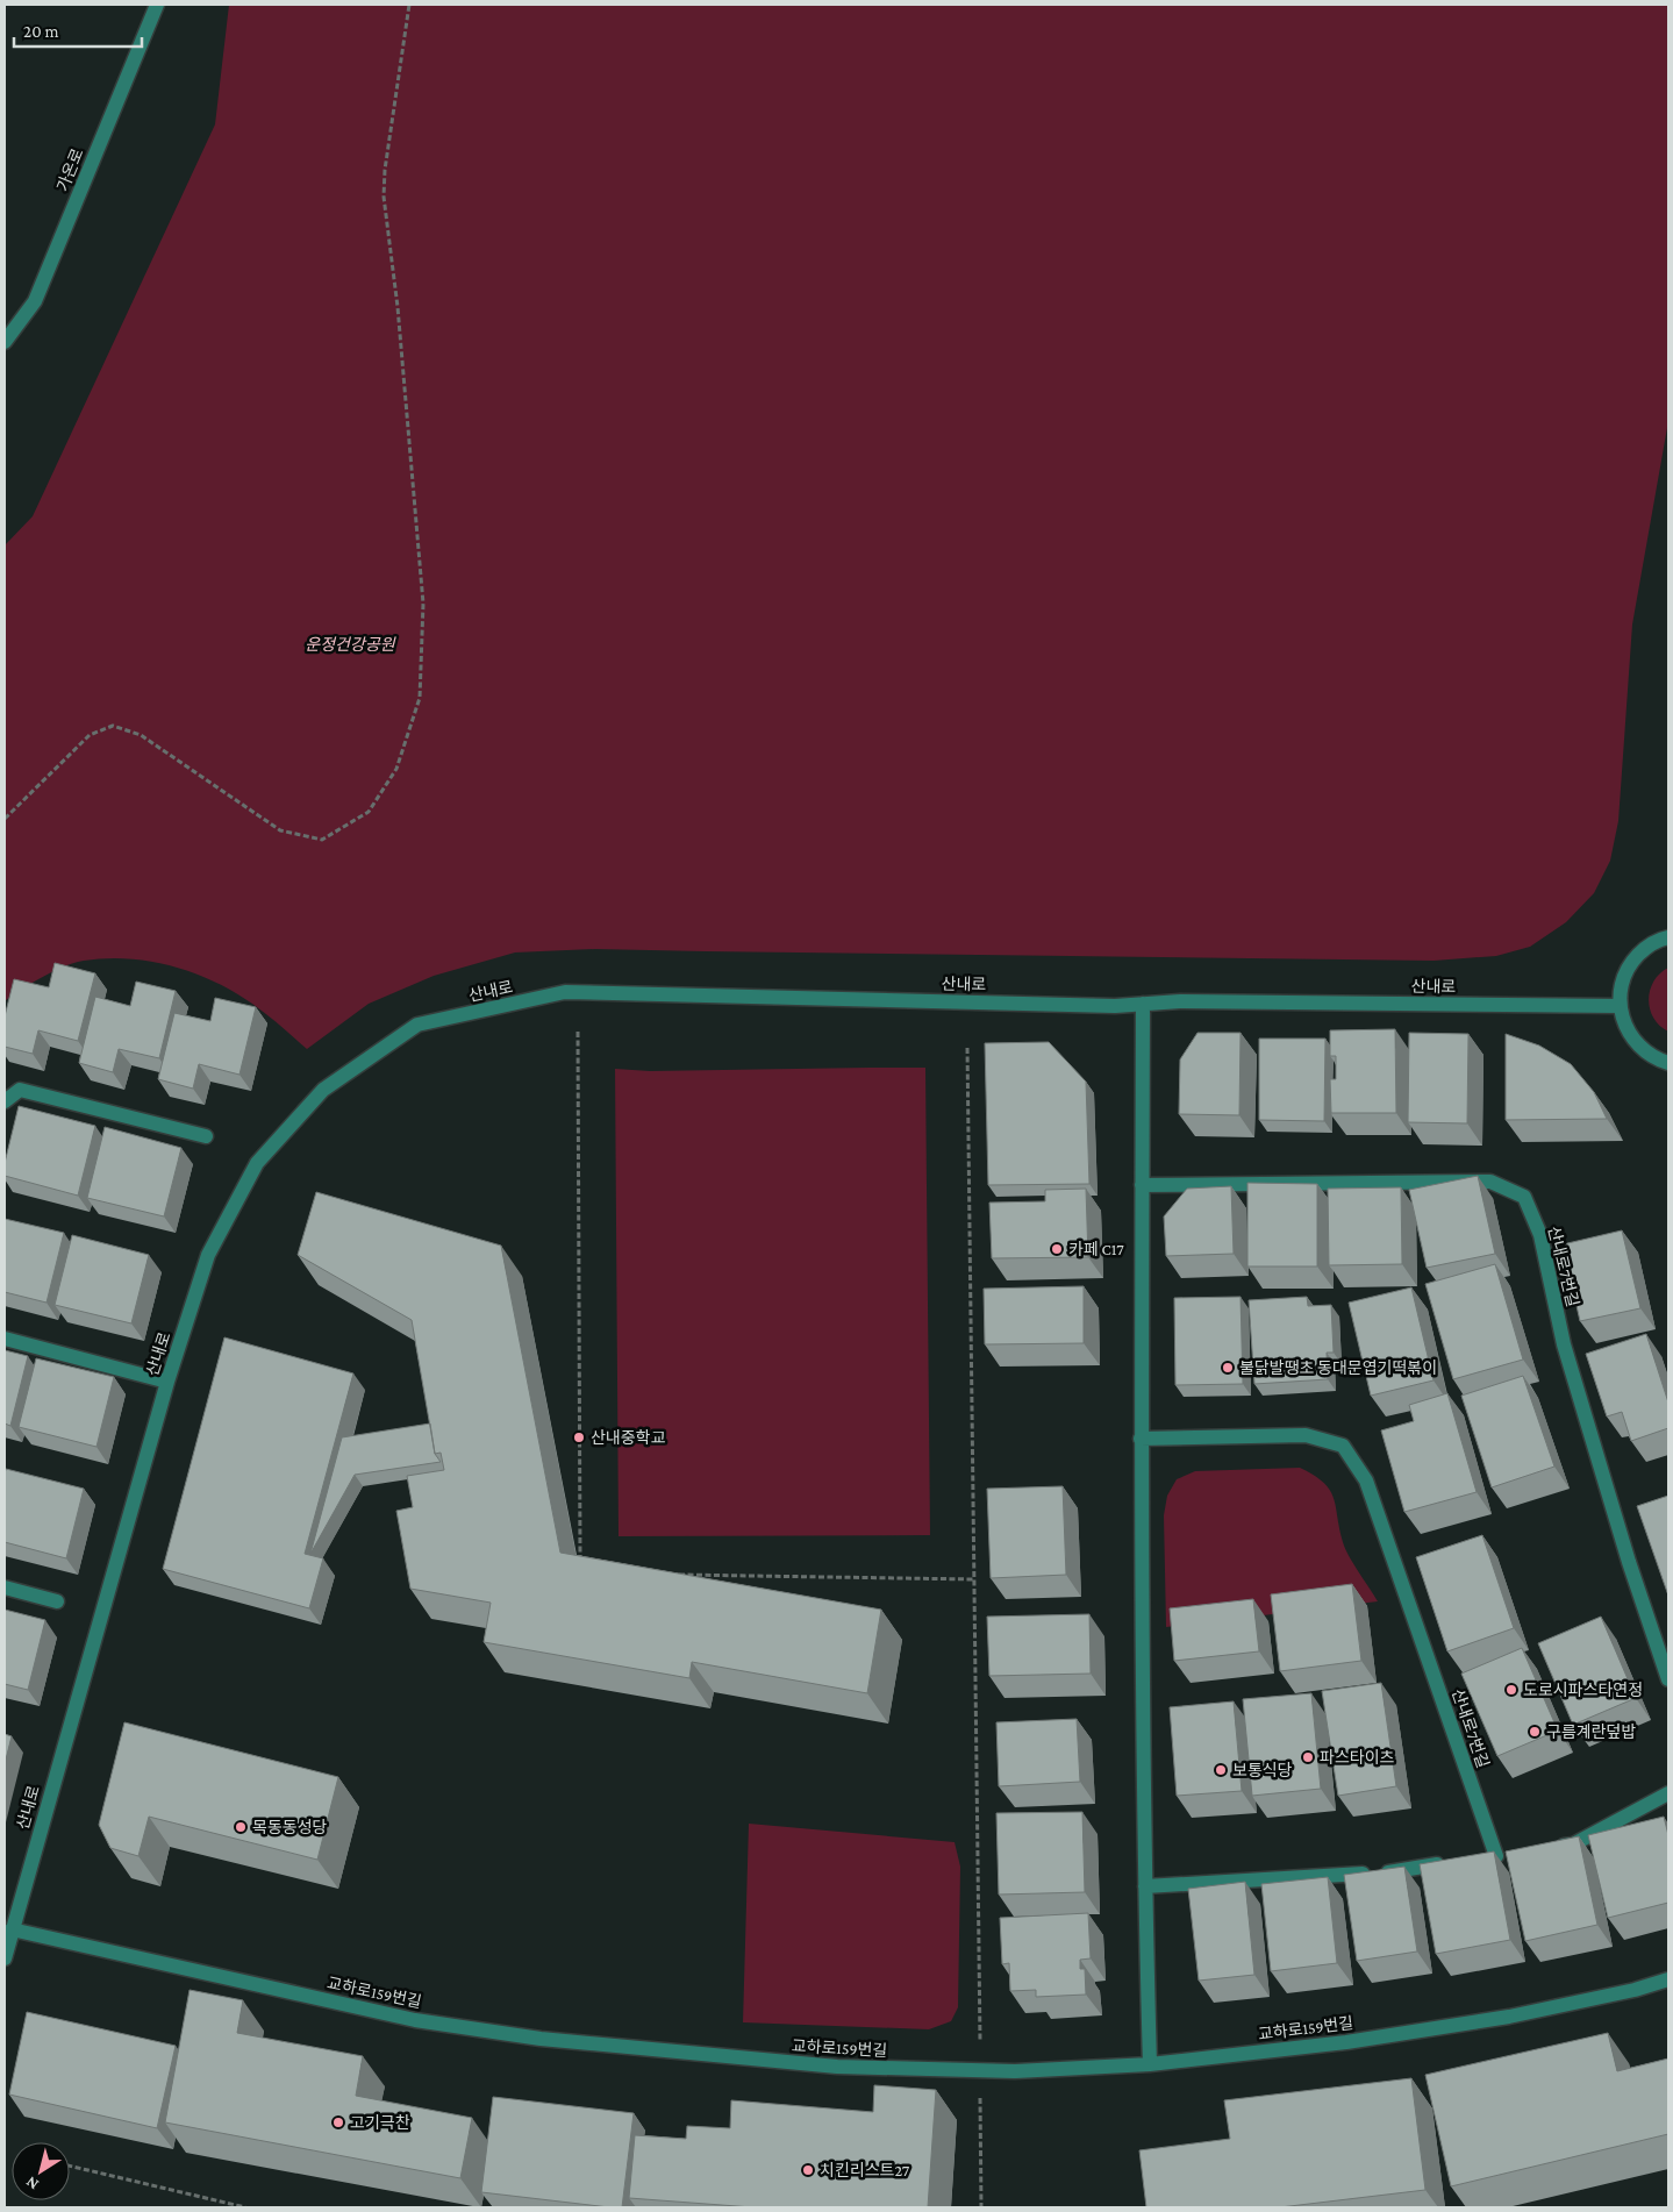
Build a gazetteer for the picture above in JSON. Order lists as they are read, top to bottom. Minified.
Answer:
{"streets":{"street":["가온로","산내로","산내로7번길","교하로159번길"]},"crossings":[["산내로","교하로159번길"]],"parks":["운정건강공원"],"places":["카페 C17","불닭발땡초 동대문엽기떡볶이","산내중학교","도로시파스타연정","구름계란덮밥","파스타이츠","보통식당","목동동성당","고기극찬","치킨리스트27"],"scale_bar":"20 m","north":"bottom left"}
